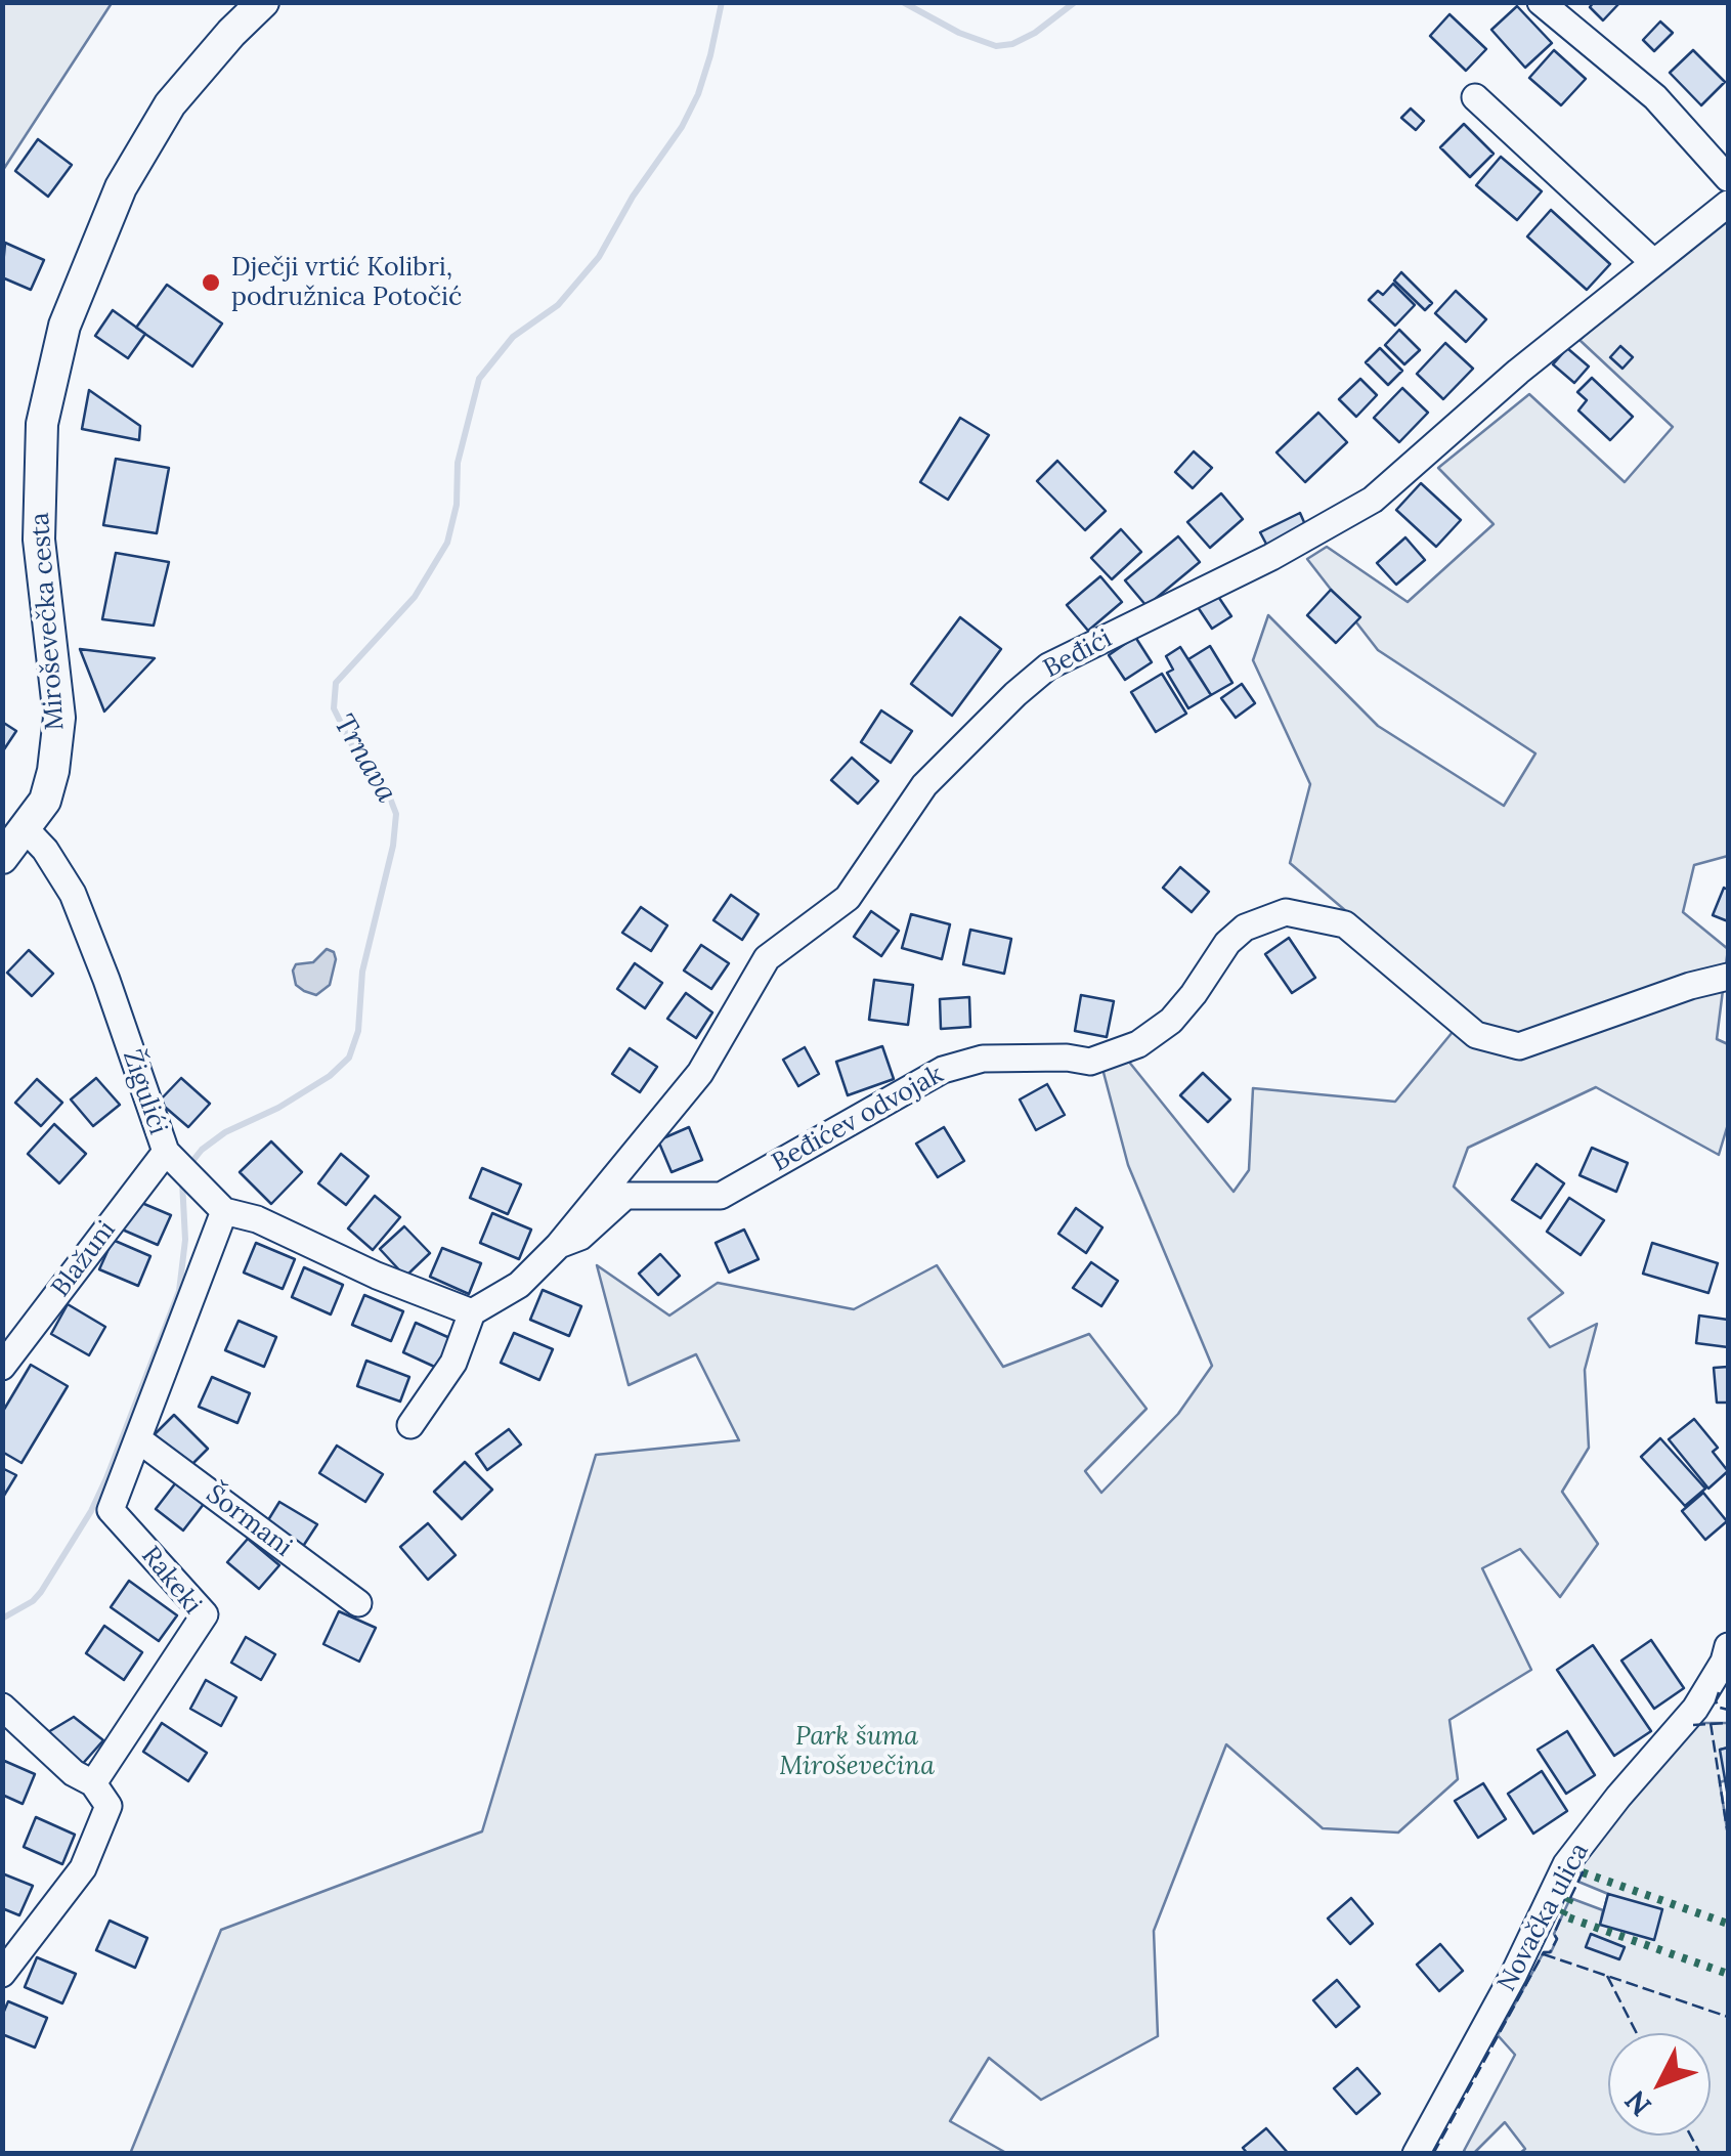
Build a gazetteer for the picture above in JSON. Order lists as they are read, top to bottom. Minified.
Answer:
{"streets":{"main road":["Miroševečka cesta"],"street":["Beđići","Žigulići","Beđićev odvojak","Blažuni","Šormani","Rakeki","Novačka ulica"]},"crossings":[["Miroševečka cesta","Žigulići"],["Beđići","Beđićev odvojak"],["Žigulići","Beđićev odvojak"],["Žigulići","Blažuni"],["Žigulići","Rakeki"],["Šormani","Rakeki"]],"water":["Trnava"],"parks":["Park šuma Miroševečina"],"places":["Dječji vrtić Kolibri, podružnica Potočić"],"north":"bottom left"}
